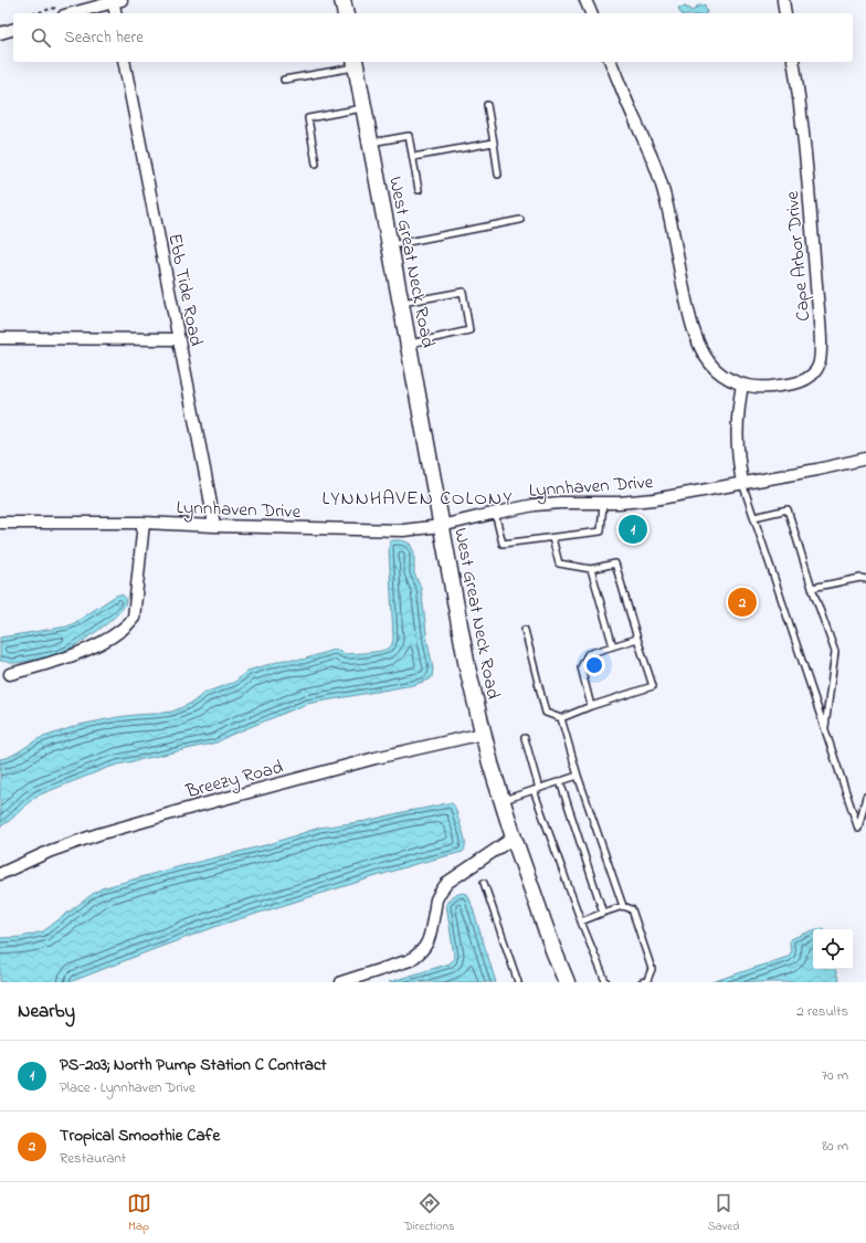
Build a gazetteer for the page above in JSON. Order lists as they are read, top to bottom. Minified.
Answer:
{"streets":{"street":["Cape Arbor Drive","West Great Neck Road","Ebb Tide Road","Lynnhaven Drive","Breezy Road"]},"crossings":[["West Great Neck Road","Lynnhaven Drive"],["West Great Neck Road","Breezy Road"],["Ebb Tide Road","Lynnhaven Drive"]],"districts":["LYNNHAVEN COLONY"],"page":{"search":"Search here","pins":["1","2"],"heading":["Nearby","2 results"],"list":[{"mark":"1","name":"PS-203; North Pump Station C Contract","note":"Place · Lynnhaven Drive","value":"70 m"},{"mark":"2","name":"Tropical Smoothie Cafe","note":"Restaurant","value":"80 m"}],"nav":["Map","Directions","Saved"]}}
